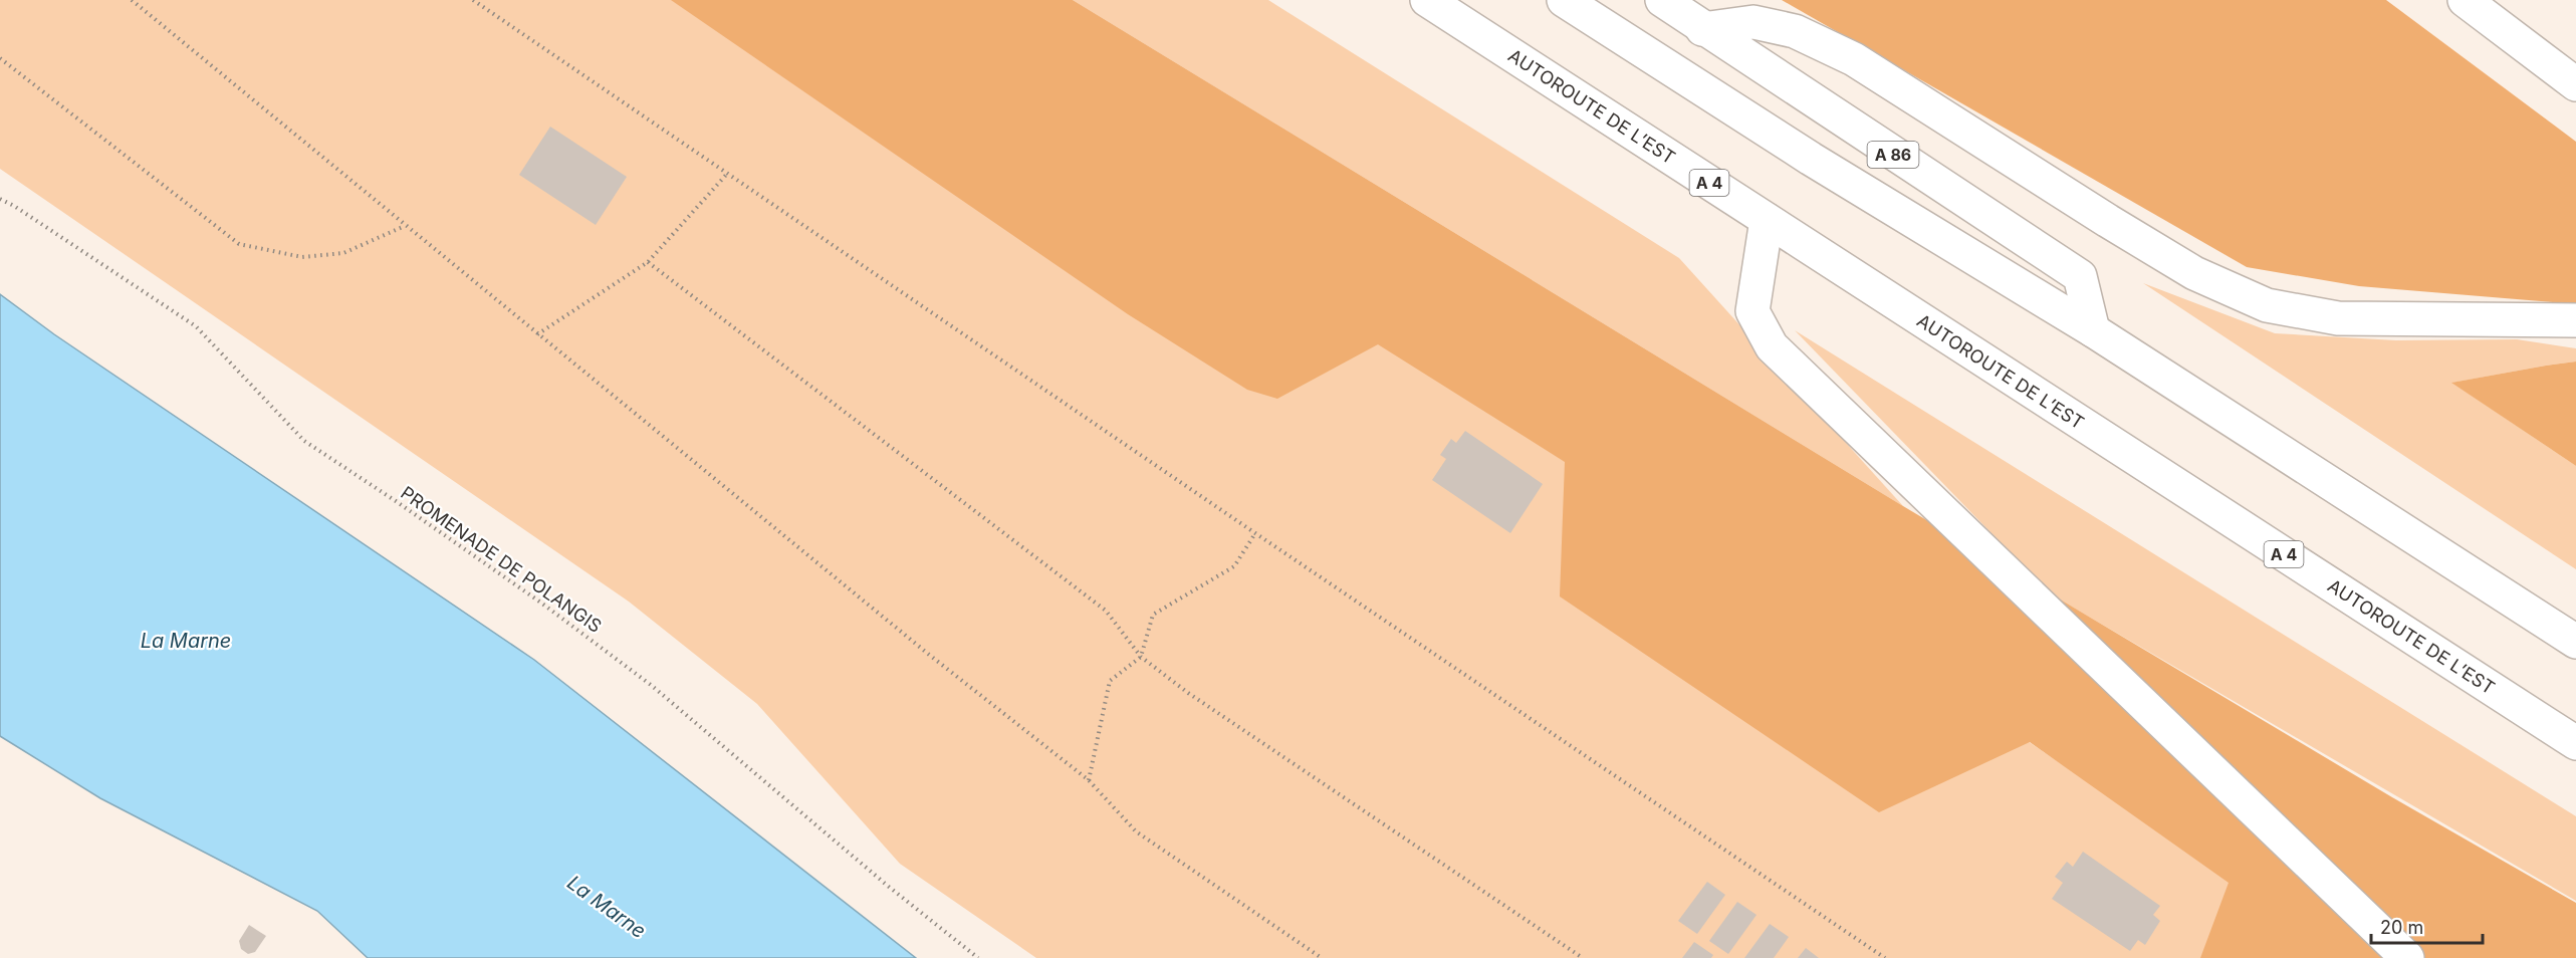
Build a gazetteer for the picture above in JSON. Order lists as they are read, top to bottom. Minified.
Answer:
{"streets":{"main road":["AUTOROUTE DE L’EST","A 86","A 4"],"path":["PROMENADE DE POLANGIS"]},"water":["La Marne"],"scale_bar":"20 m"}
